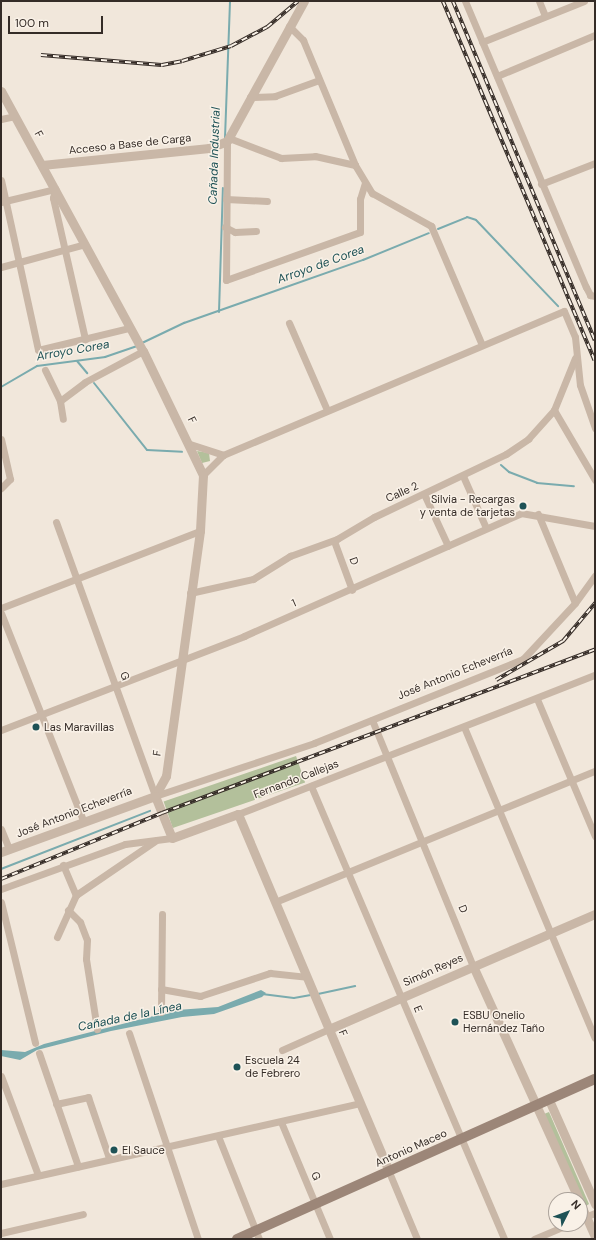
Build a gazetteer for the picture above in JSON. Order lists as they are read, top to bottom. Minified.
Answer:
{"streets":{"main road":["Antonio Maceo"],"street":["F","Acceso a Base de Carga","Calle 2","D","1","José Antonio Echeverría","G","Fernando Callejas","Simón Reyes","E"]},"crossings":[["F","Acceso a Base de Carga"],["F","Calle 2"],["F","1"],["F","José Antonio Echeverría"],["F","G"],["F","Fernando Callejas"],["F","Simón Reyes"],["F","Antonio Maceo"],["Calle 2","D"],["D","1"],["D","José Antonio Echeverría"],["D","Fernando Callejas"],["D","Simón Reyes"],["D","Antonio Maceo"],["1","G"],["José Antonio Echeverría","G"],["G","Fernando Callejas"],["G","Antonio Maceo"],["Fernando Callejas","E"],["Simón Reyes","E"],["E","Antonio Maceo"]],"water":["Cañada Industrial","Arroyo de Corea","Arroyo Corea","Cañada de la Línea"],"places":["Silvia - Recargas y venta de tarjetas","Las Maravillas","ESBU Onelio Hernández Taño","Escuela 24 de Febrero","El Sauce"],"scale_bar":"100 m","north":"top right"}
